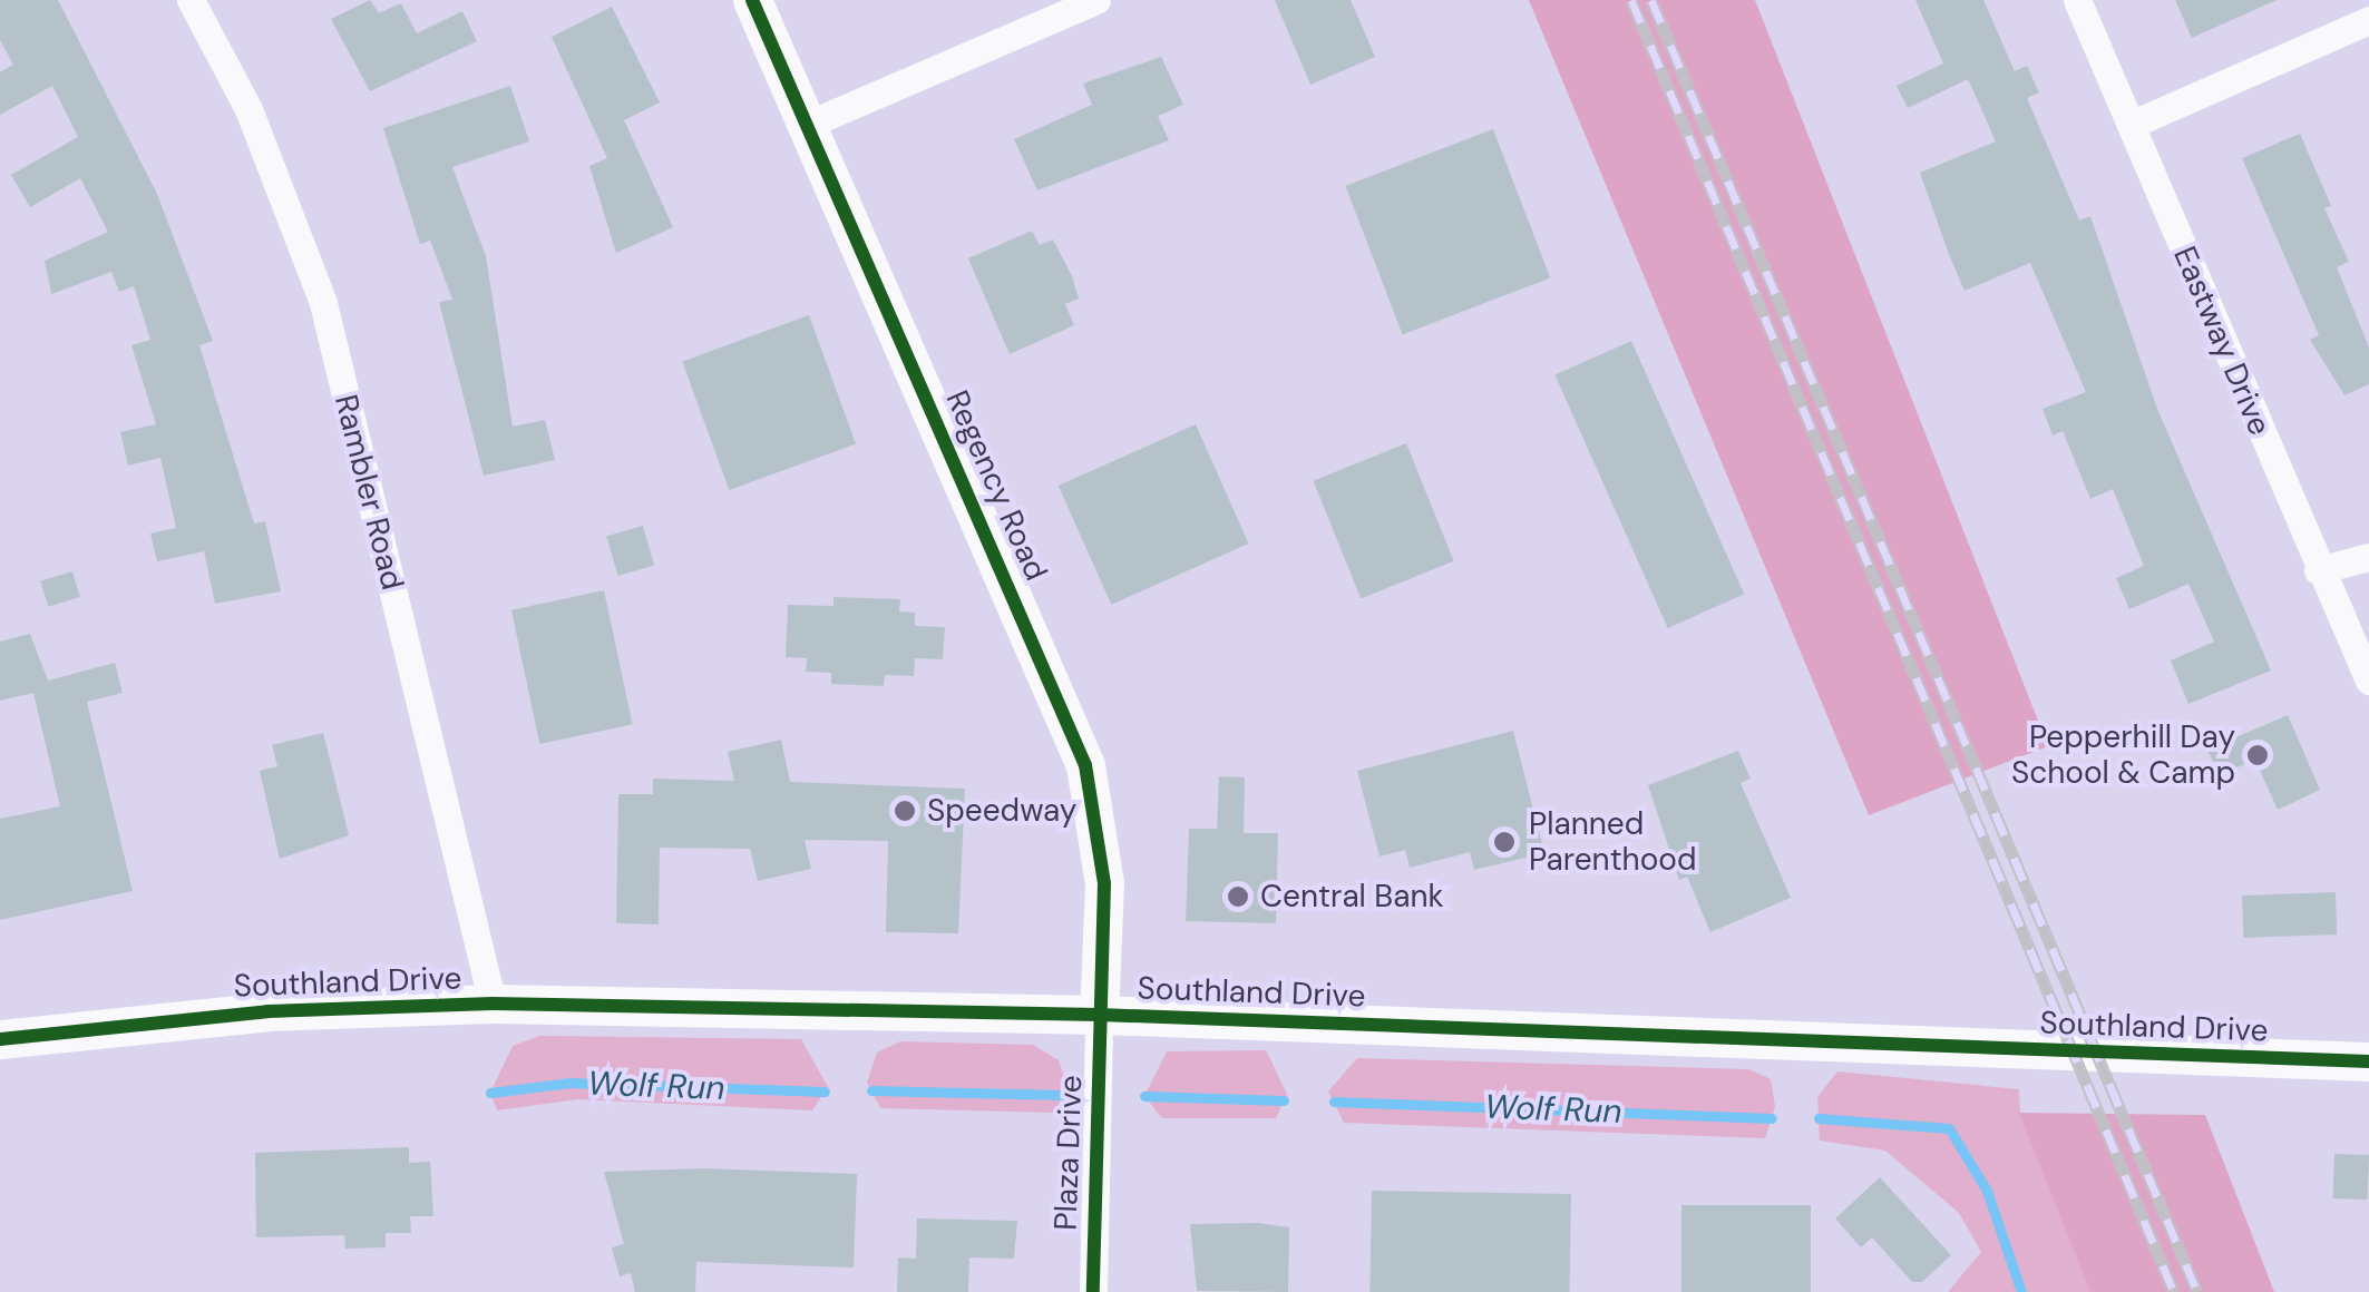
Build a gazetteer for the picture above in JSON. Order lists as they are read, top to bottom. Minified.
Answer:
{"streets":{"main road":["Regency Road","Southland Drive"],"street":["Eastway Drive","Rambler Road","Plaza Drive"]},"crossings":[["Regency Road","Southland Drive"],["Regency Road","Plaza Drive"],["Rambler Road","Southland Drive"],["Southland Drive","Plaza Drive"]],"water":["Wolf Run"],"places":["Pepperhill Day School & Camp","Speedway","Planned Parenthood","Central Bank"]}
